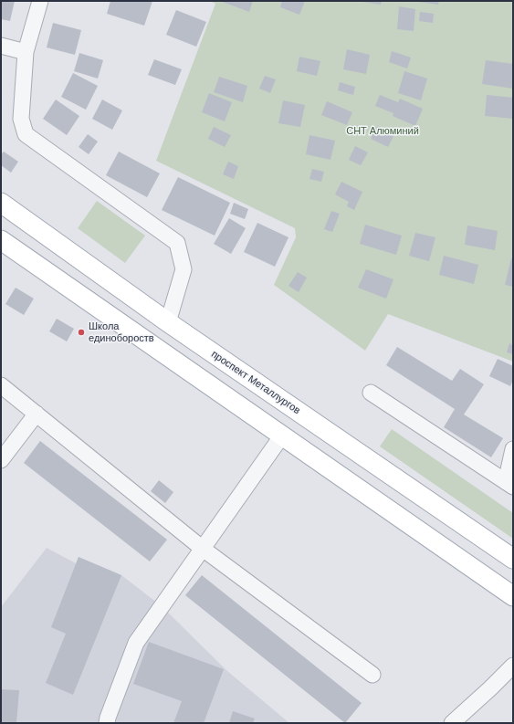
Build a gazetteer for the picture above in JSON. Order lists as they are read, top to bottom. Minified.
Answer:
{"streets":{"main road":["проспект Металлургов"]},"parks":["СНТ Алюминий"],"places":["Школа единобороств"]}
